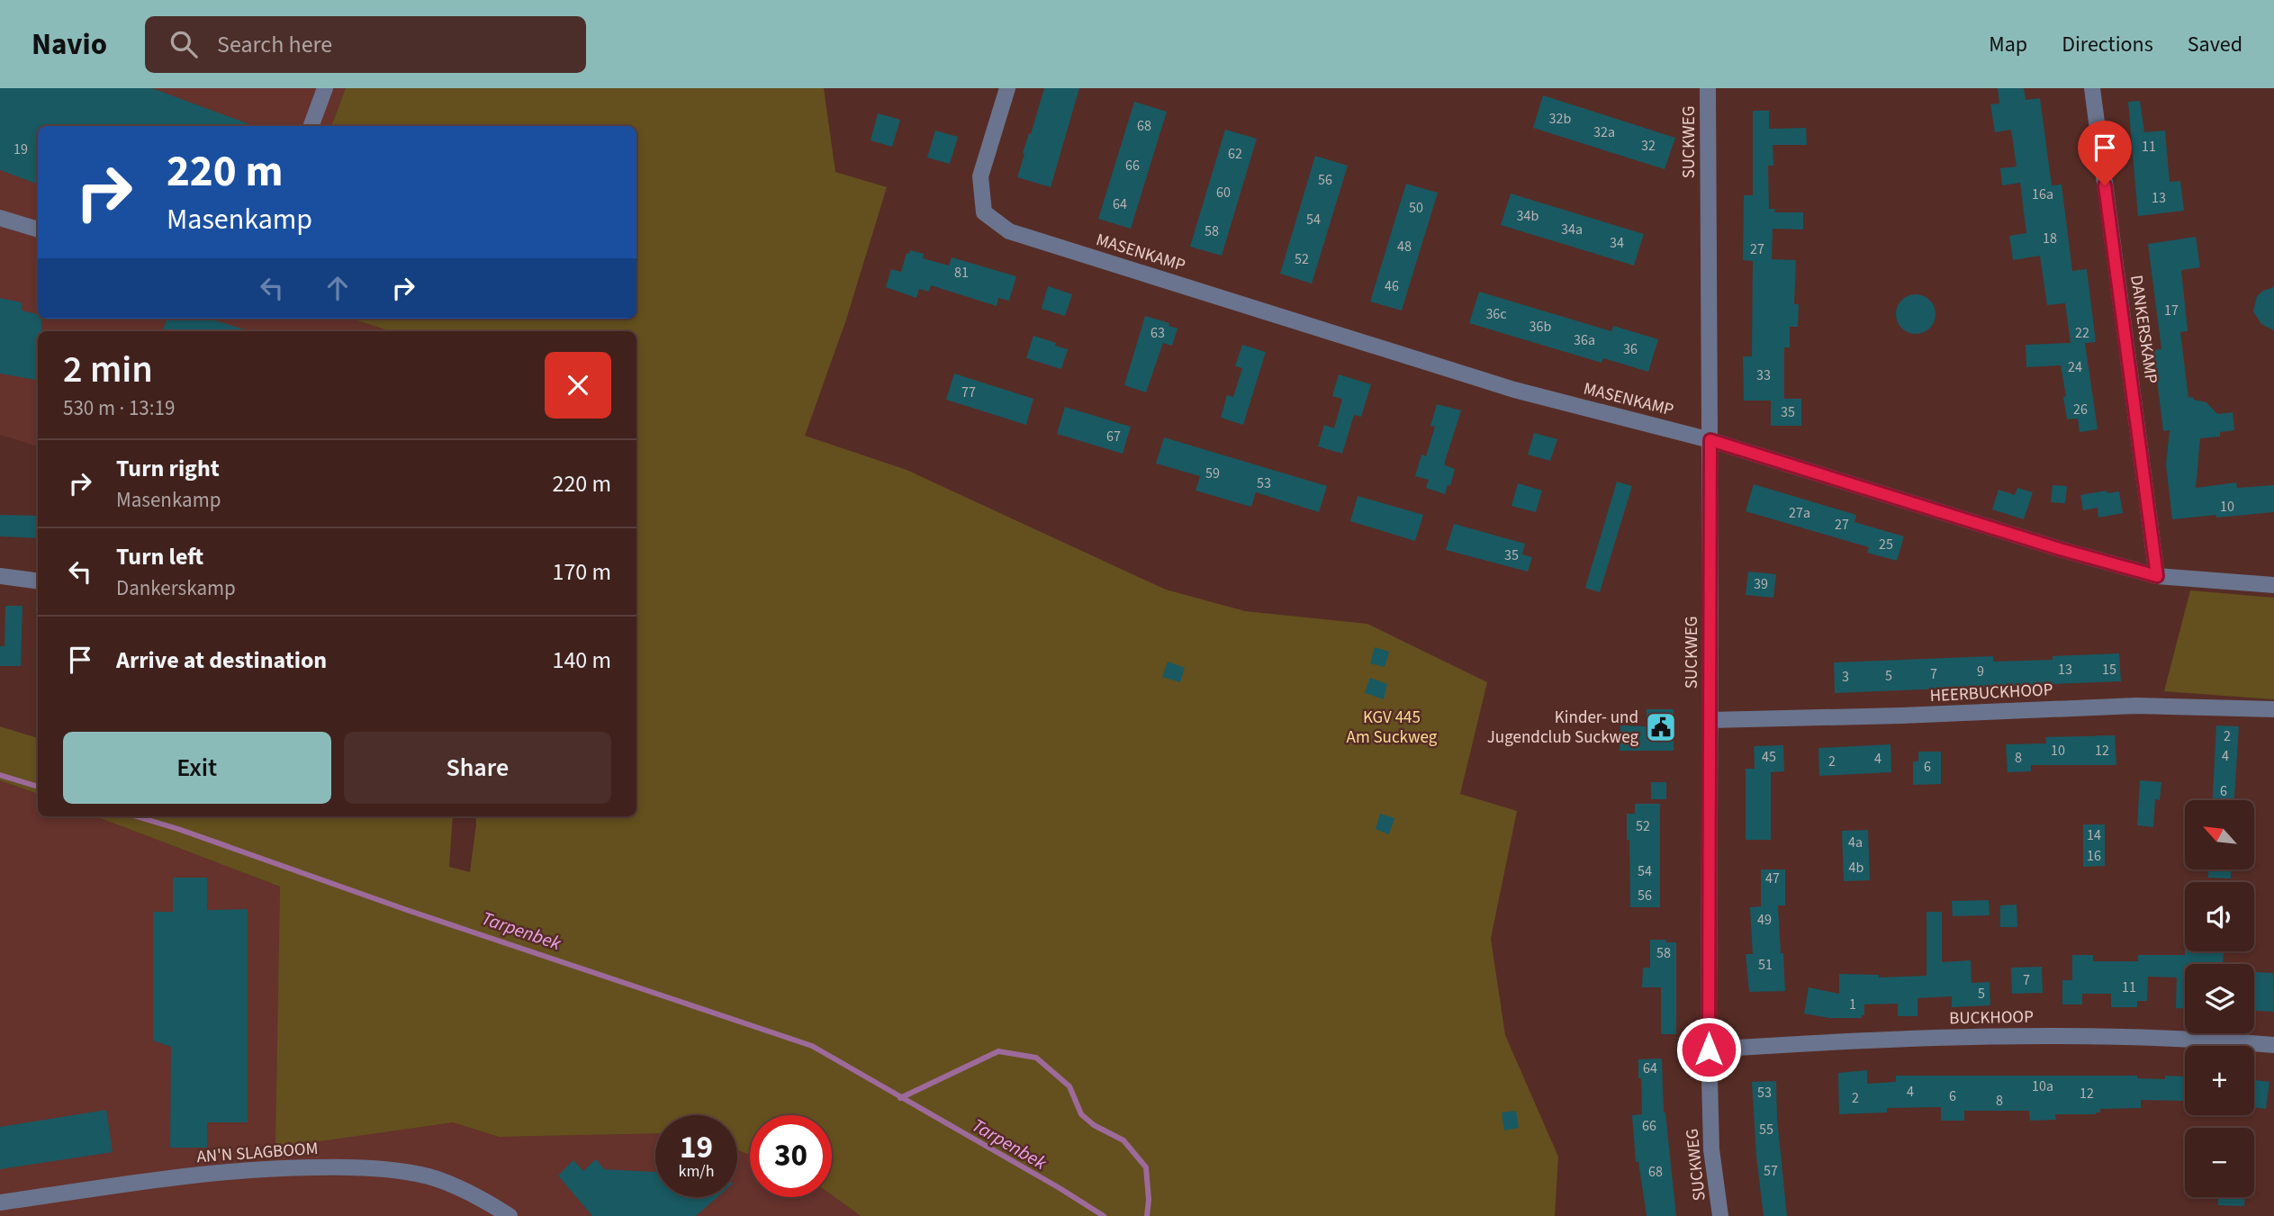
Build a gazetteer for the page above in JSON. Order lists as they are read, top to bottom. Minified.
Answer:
{"streets":{"street":["SUCKWEG","MASENKAMP","DANKERSKAMP","HEERBUCKHOOP","BUCKHOOP","AN'N SLAGBOOM"]},"crossings":[["SUCKWEG","MASENKAMP"],["SUCKWEG","HEERBUCKHOOP"],["SUCKWEG","BUCKHOOP"],["MASENKAMP","DANKERSKAMP"]],"water":["Tarpenbek"],"parks":["KGV 445 Am Suckweg"],"places":{"public building":["Kinder- und Jugendclub Suckweg"]},"house_numbers":["32b","68","32a","32","11","19","62","66","56","60","16a","13","64","50","34b","54","34a","58","18","34","48","27","52","81","46","17","36c","36b","63","22","36a","36","24","33","77","26","35","67","59","53","10","27a","27","25","35","39","13","15","9","7","5","3","2","10","12","4","45","8","4","2","6","6","52","14","4a","16","4b","54","47","56","49","58","51","7","11","5","1","64","10a","4","53","12","6","2","8","66","55","57","68"],"north":"top left","page":{"header":"Navio","search":"Search here","nav":["Map","Directions","Saved"],"turn":["220 m","Masenkamp"],"heading":["2 min","530 m · 13:19"],"list":[{"name":"Turn right","note":"Masenkamp","value":"220 m"},{"name":"Turn left","note":"Dankerskamp","value":"170 m"},{"name":"Arrive at destination","value":"140 m"}],"buttons":["Exit","Share"],"map_buttons":["+","−"],"speed":"19 km/h","limit":"30"}}
